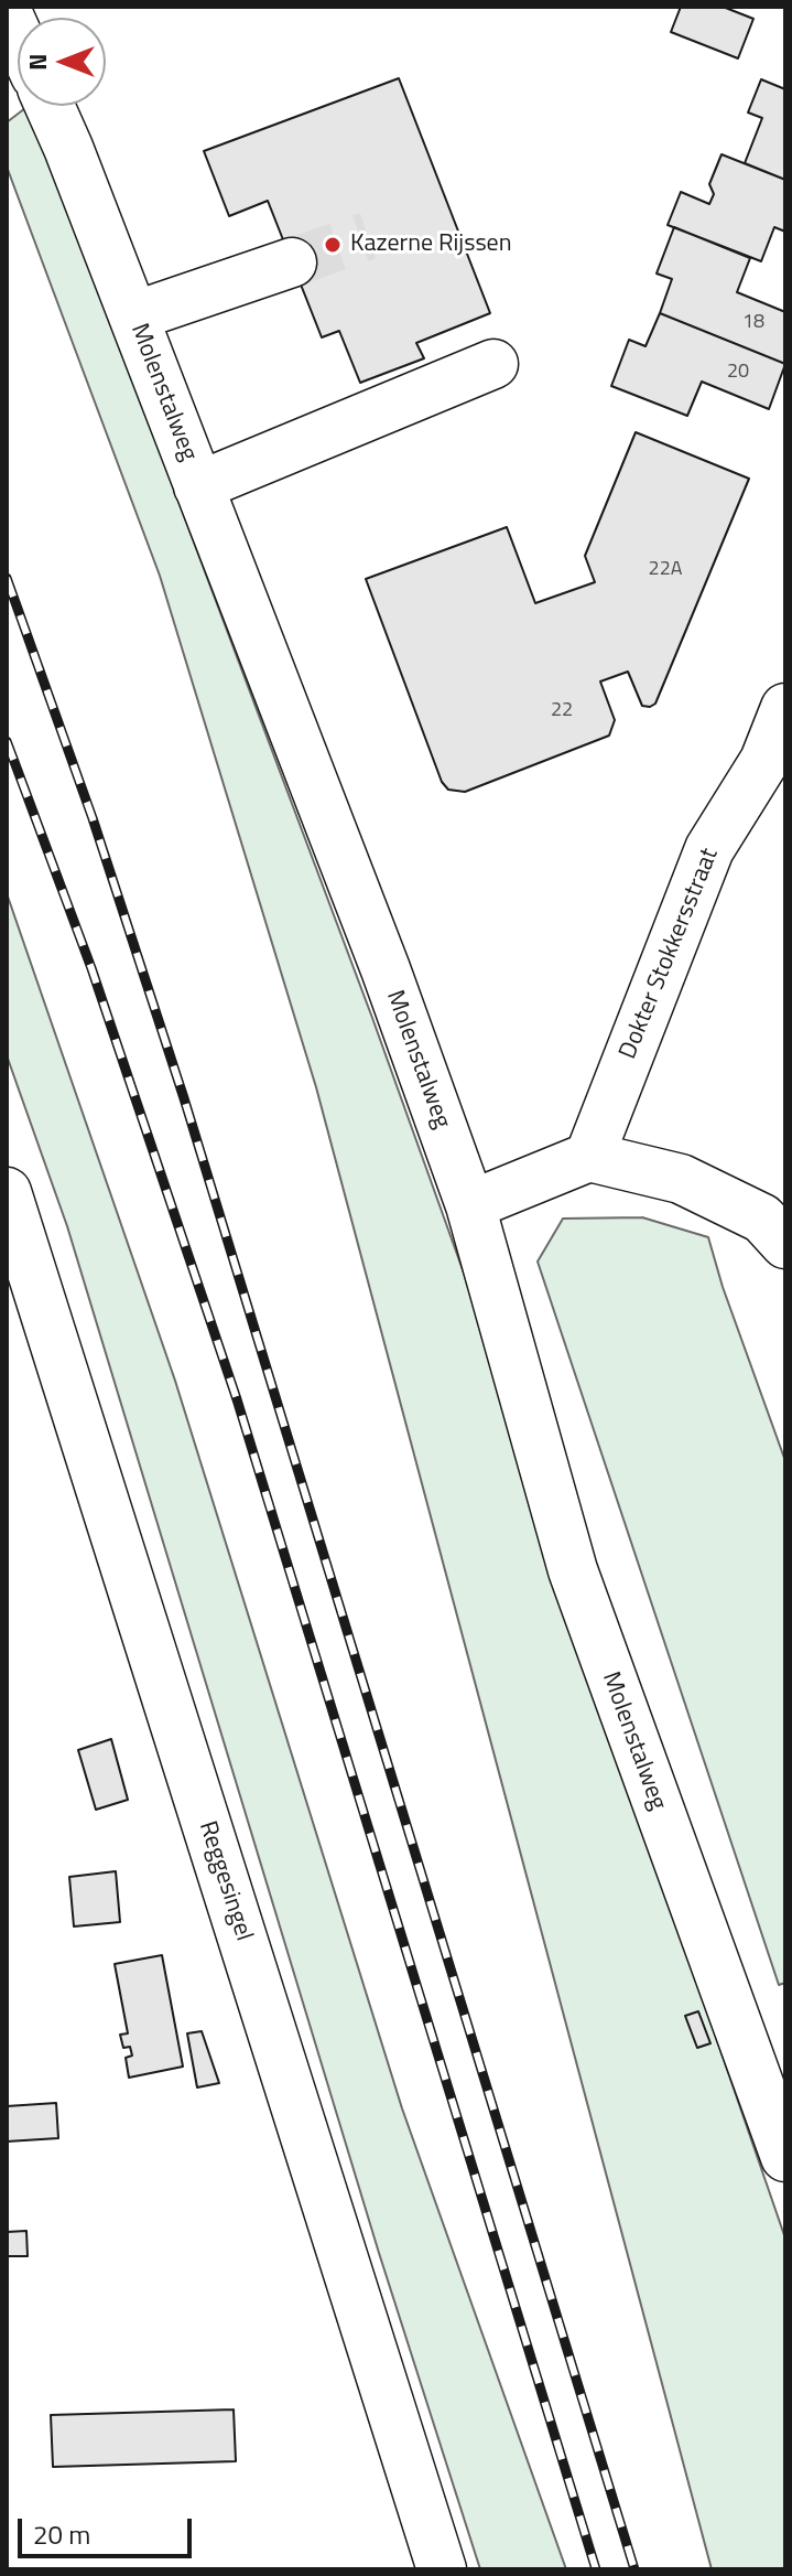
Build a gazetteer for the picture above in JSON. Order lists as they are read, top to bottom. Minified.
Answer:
{"streets":{"street":["Molenstalweg","Dokter Stokkersstraat","Reggesingel"]},"places":["Kazerne Rijssen"],"house_numbers":["18","20","22A","22"],"scale_bar":"20 m","north":"left"}
